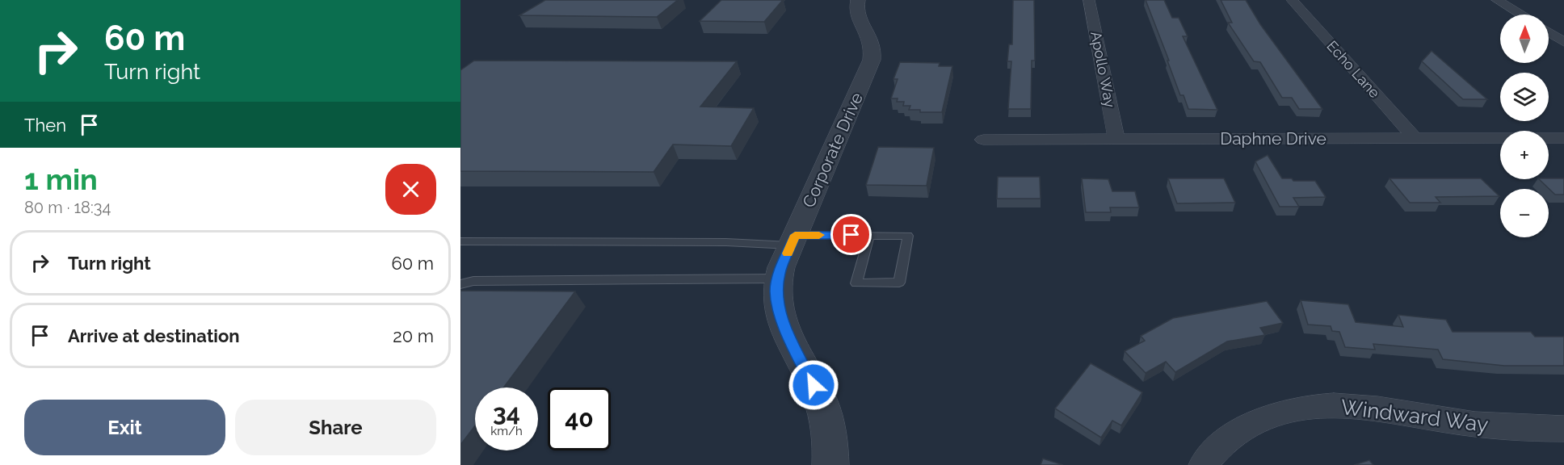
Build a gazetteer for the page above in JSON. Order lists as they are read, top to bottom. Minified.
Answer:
{"streets":{"street":["Apollo Way","Echo Lane","Daphne Drive","Corporate Drive","Windward Way"]},"crossings":[["Apollo Way","Daphne Drive"],["Echo Lane","Daphne Drive"]],"north":"top","page":{"turn":["60 m","Turn right"],"map_buttons":["+","−"],"then":"Then","heading":["1 min","80 m · 18:34"],"list":[{"name":"Turn right","value":"60 m"},{"name":"Arrive at destination","value":"20 m"}],"speed":"34 km/h","limit":"40","buttons":["Exit","Share"]}}
